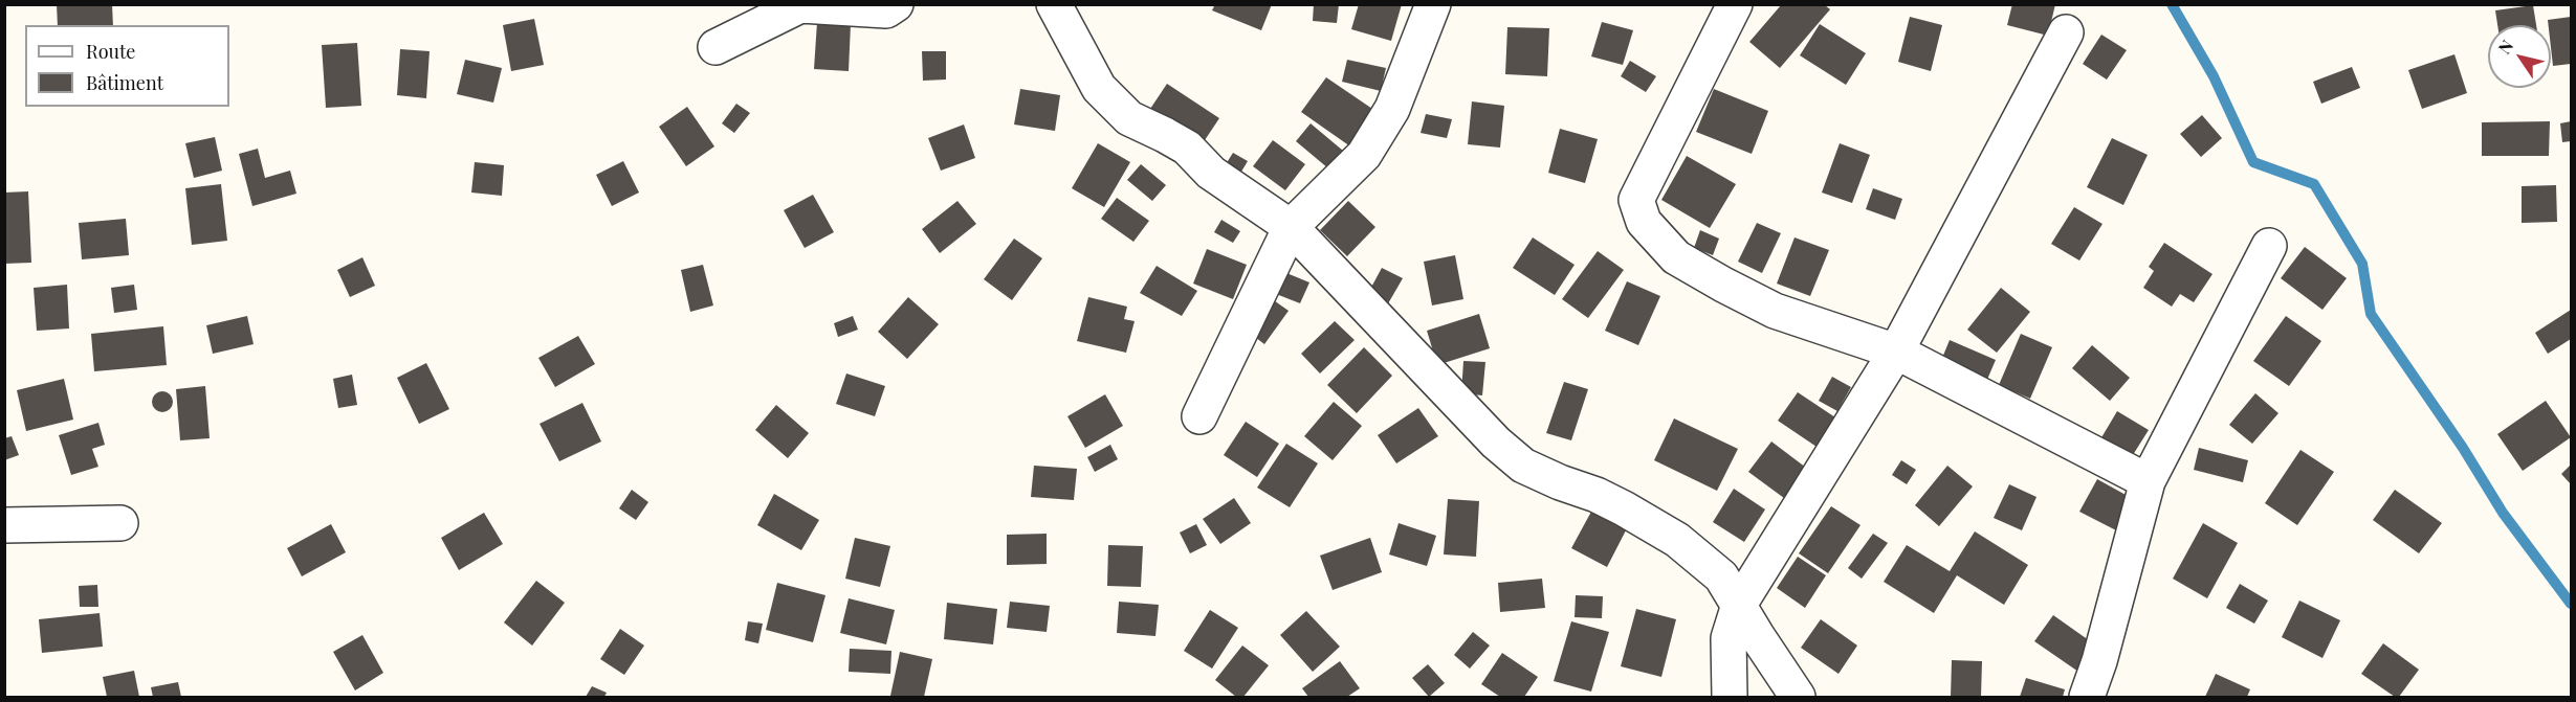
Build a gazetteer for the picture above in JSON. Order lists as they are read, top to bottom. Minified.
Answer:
{"legend":["Route","Bâtiment"],"north":"top left"}
